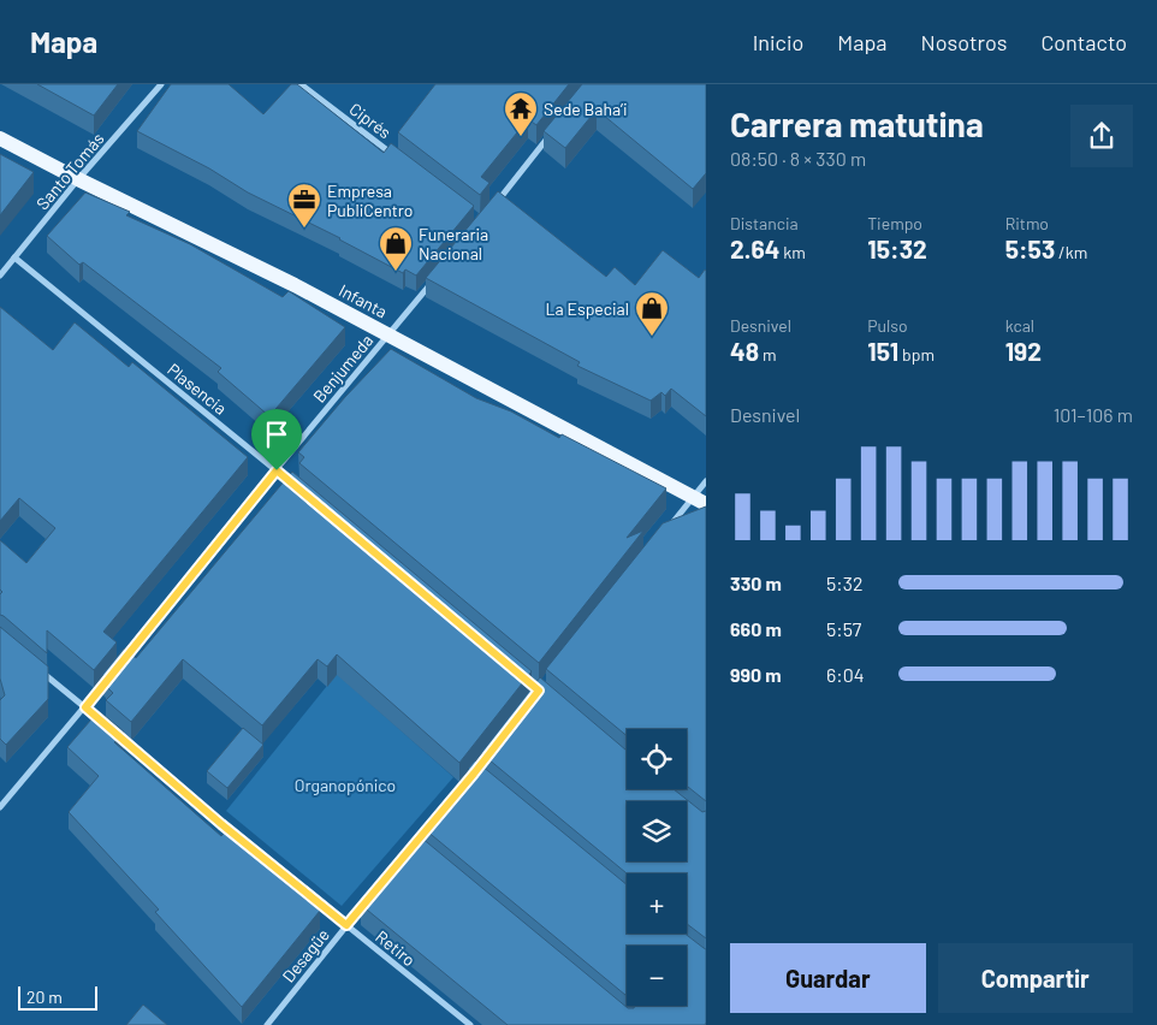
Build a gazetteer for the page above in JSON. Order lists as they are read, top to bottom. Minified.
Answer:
{"streets":{"main road":["Infanta"],"street":["Ciprés","Santo Tomás","Benjumeda","Plasencia","Retiro","Desagüe"]},"crossings":[["Santo Tomás","Infanta"],["Santo Tomás","Plasencia"],["Infanta","Benjumeda"],["Benjumeda","Plasencia"],["Retiro","Desagüe"]],"parks":["Organopónico"],"places":{"temple":["Sede Baha’i"],"office":["Empresa PubliCentro"],"shop":["Funeraria Nacional","La Especial"]},"scale_bar":"20 m","page":{"header":"Mapa","nav":["Inicio","Mapa","Nosotros","Contacto"],"heading":["Carrera matutina","08:50 · 8 × 330 m"],"stats":[["Distancia","2.64 km"],["Tiempo","15:32"],["Ritmo","5:53 /km"],["Desnivel","48 m"],["Pulso","151 bpm"],["kcal","192"]],"chart":["Desnivel","101–106 m"],"list":[{"name":"330 m","note":"5:32"},{"name":"660 m","note":"5:57"},{"name":"990 m","note":"6:04"}],"map_buttons":["+","−"],"buttons":["Guardar","Compartir"],"scale":"20 m"}}
